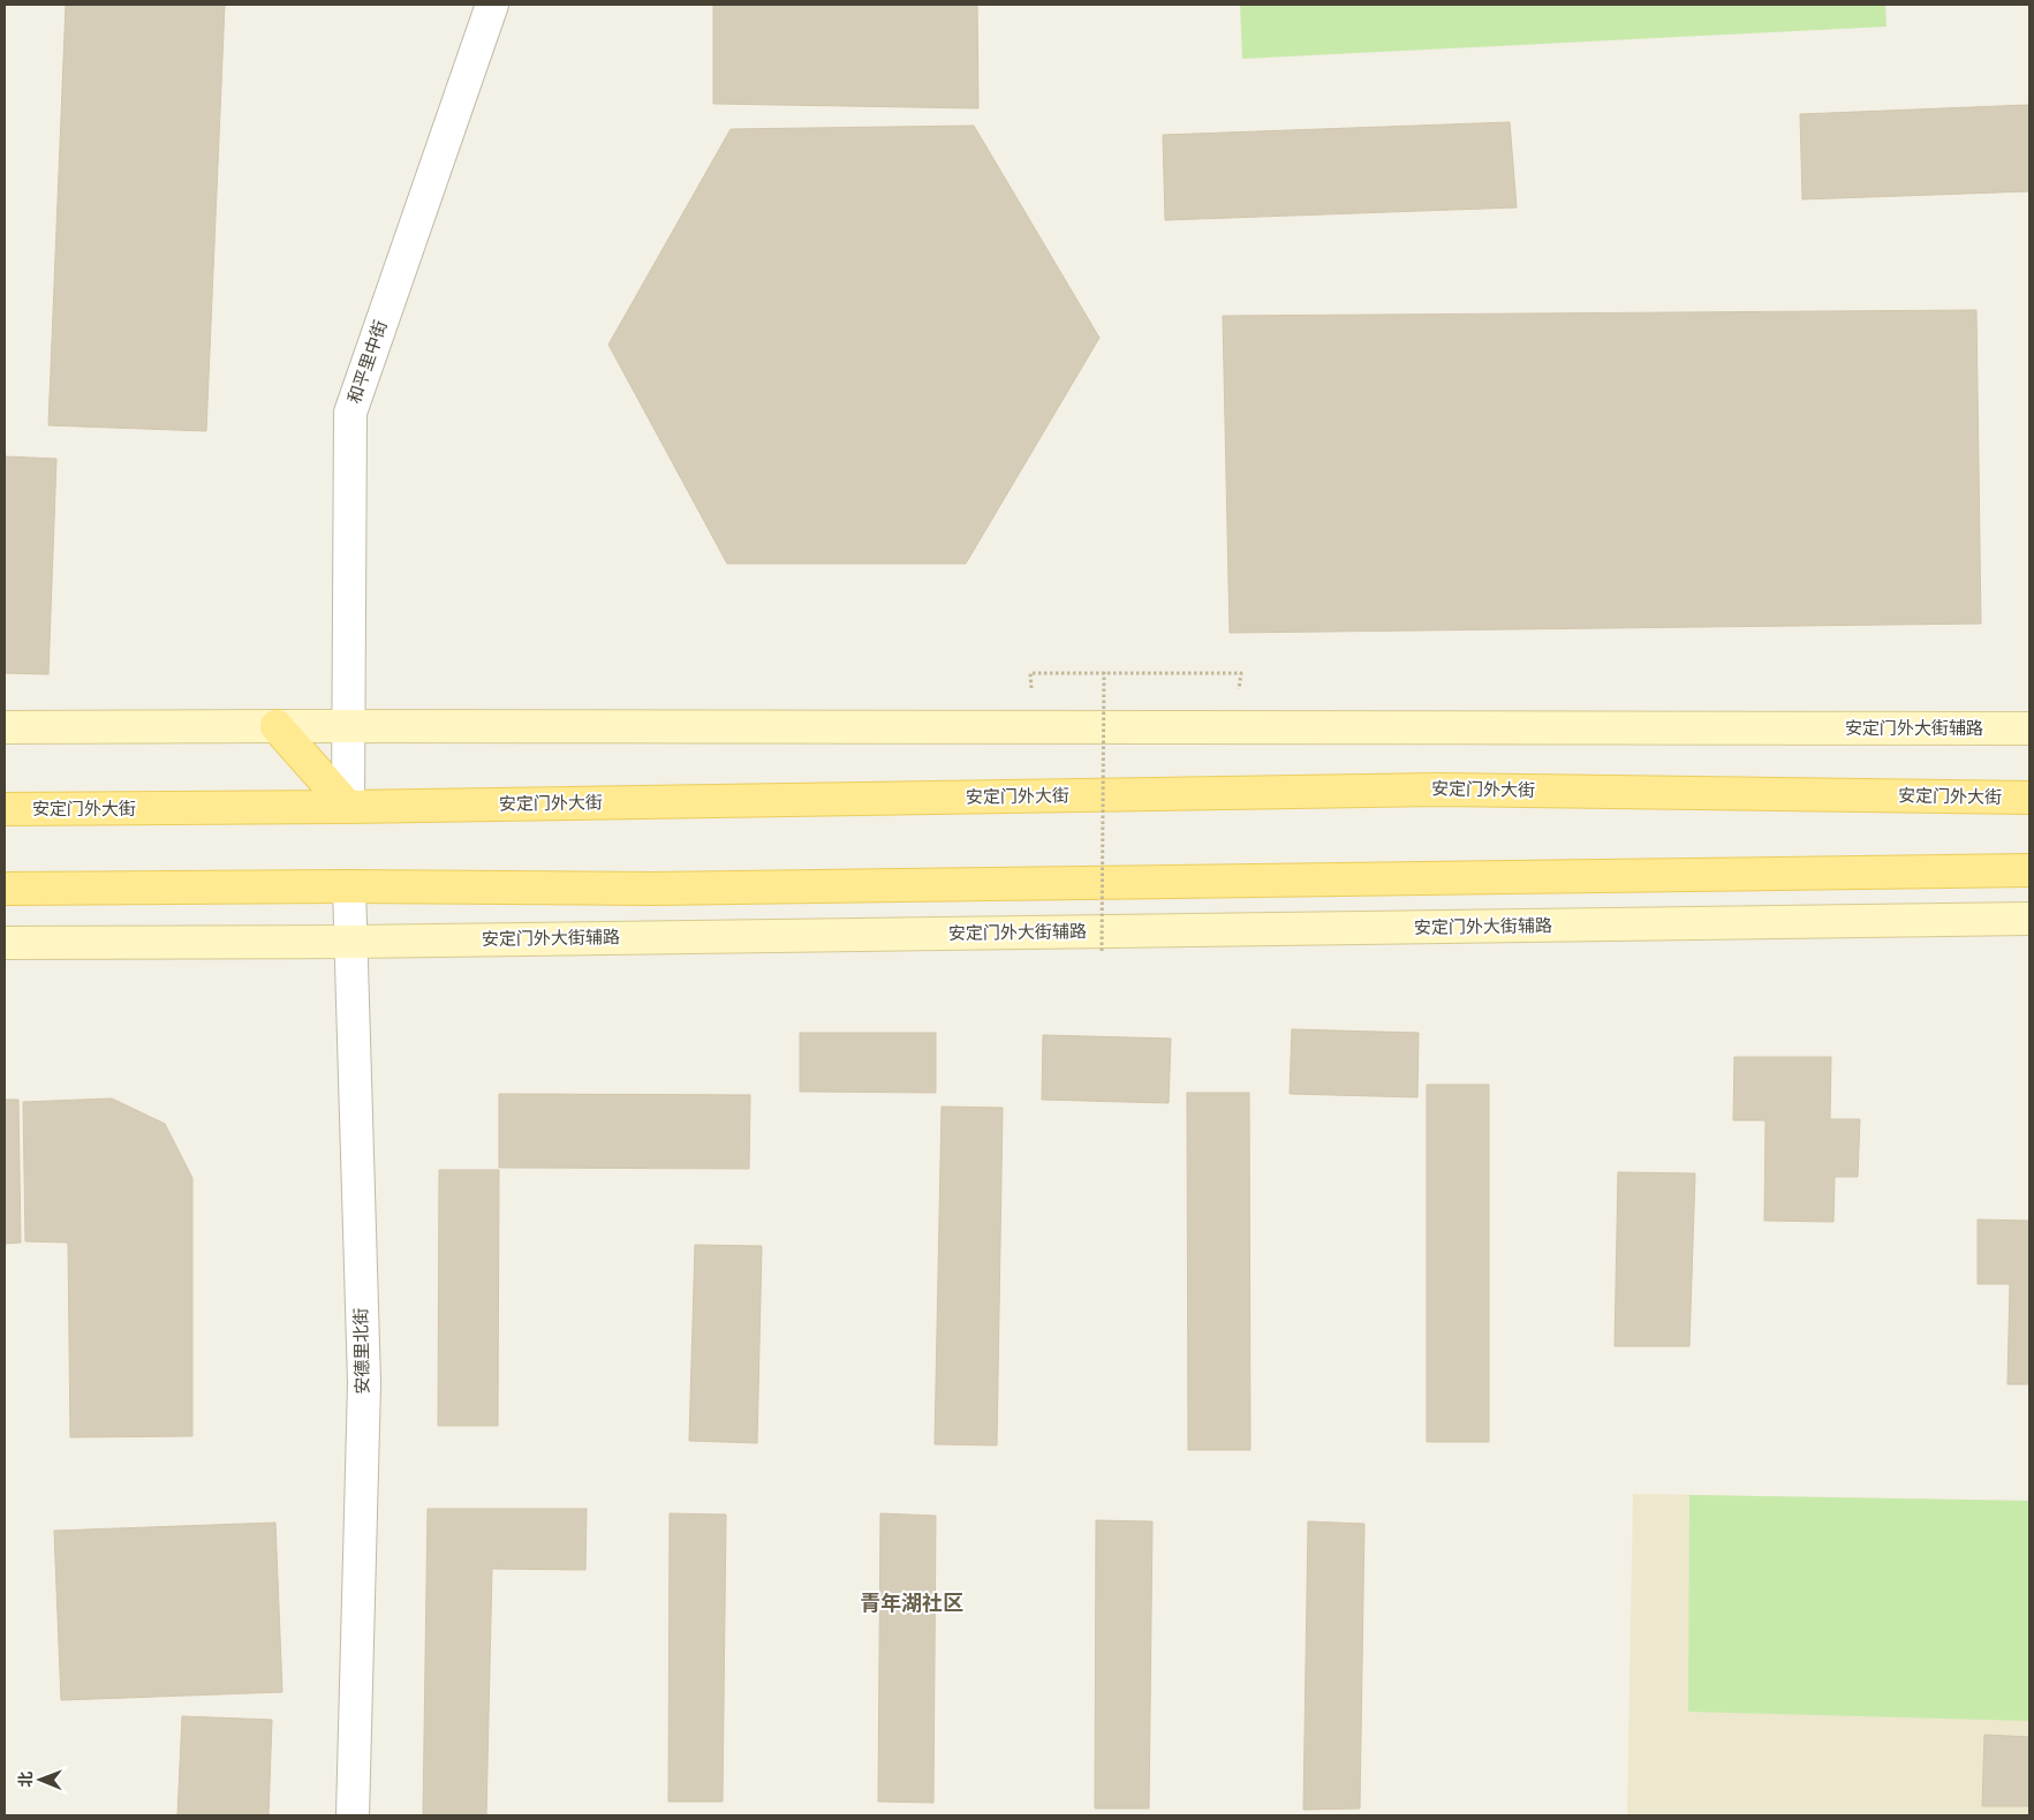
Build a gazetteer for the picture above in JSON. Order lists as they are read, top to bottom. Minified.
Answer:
{"streets":{"main road":["安定门外大街"],"street":["和平里中街","安定门外大街辅路","安德里北街"]},"crossings":[["和平里中街","安定门外大街辅路"],["和平里中街","安定门外大街"],["安定门外大街辅路","安德里北街"]],"districts":["青年湖社区"],"north":"left"}
